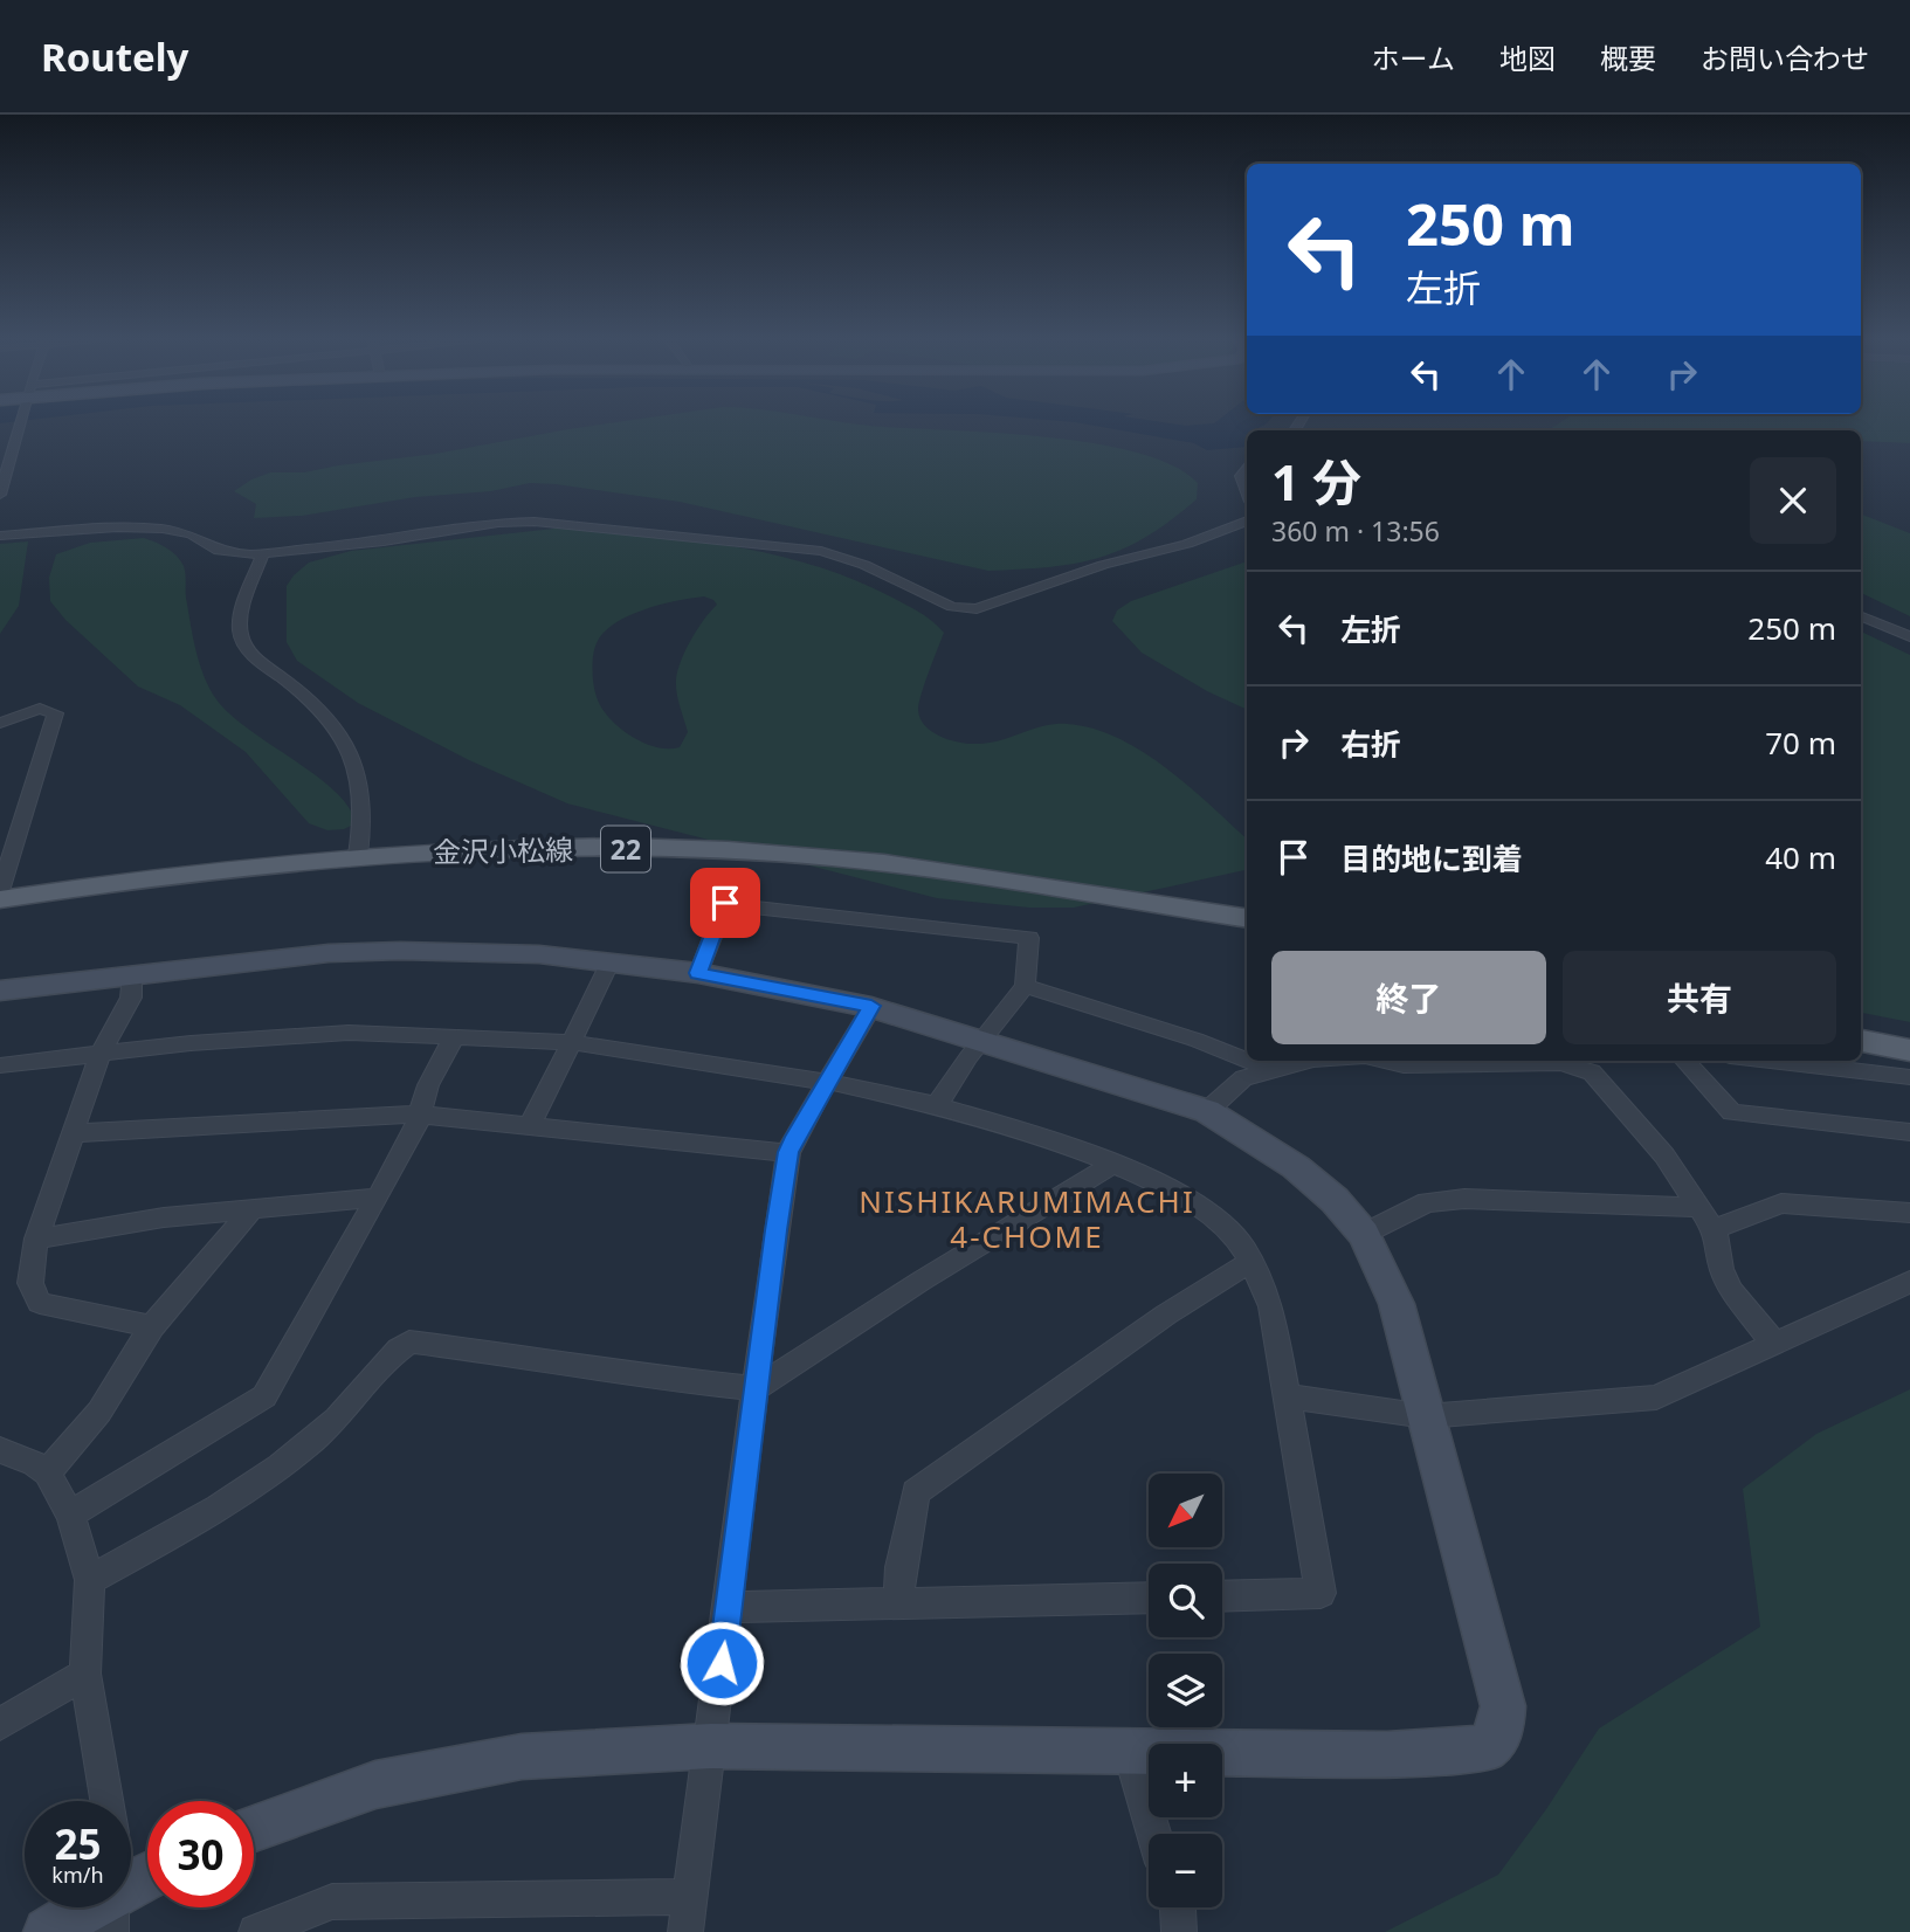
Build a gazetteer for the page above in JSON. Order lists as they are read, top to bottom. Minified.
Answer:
{"streets":{"main road":["22","金沢小松線"]},"districts":["NISHIKARUMIMACHI 4-CHOME"],"north":"bottom left","page":{"header":"Routely","nav":["ホーム","地図","概要","お問い合わせ"],"turn":["250 m","左折"],"heading":["1 分","360 m · 13:56"],"list":[{"name":"左折","value":"250 m"},{"name":"右折","value":"70 m"},{"name":"目的地に到着","value":"40 m"}],"buttons":["終了","共有"],"map_buttons":["+","−"],"speed":"25 km/h","limit":"30"}}
